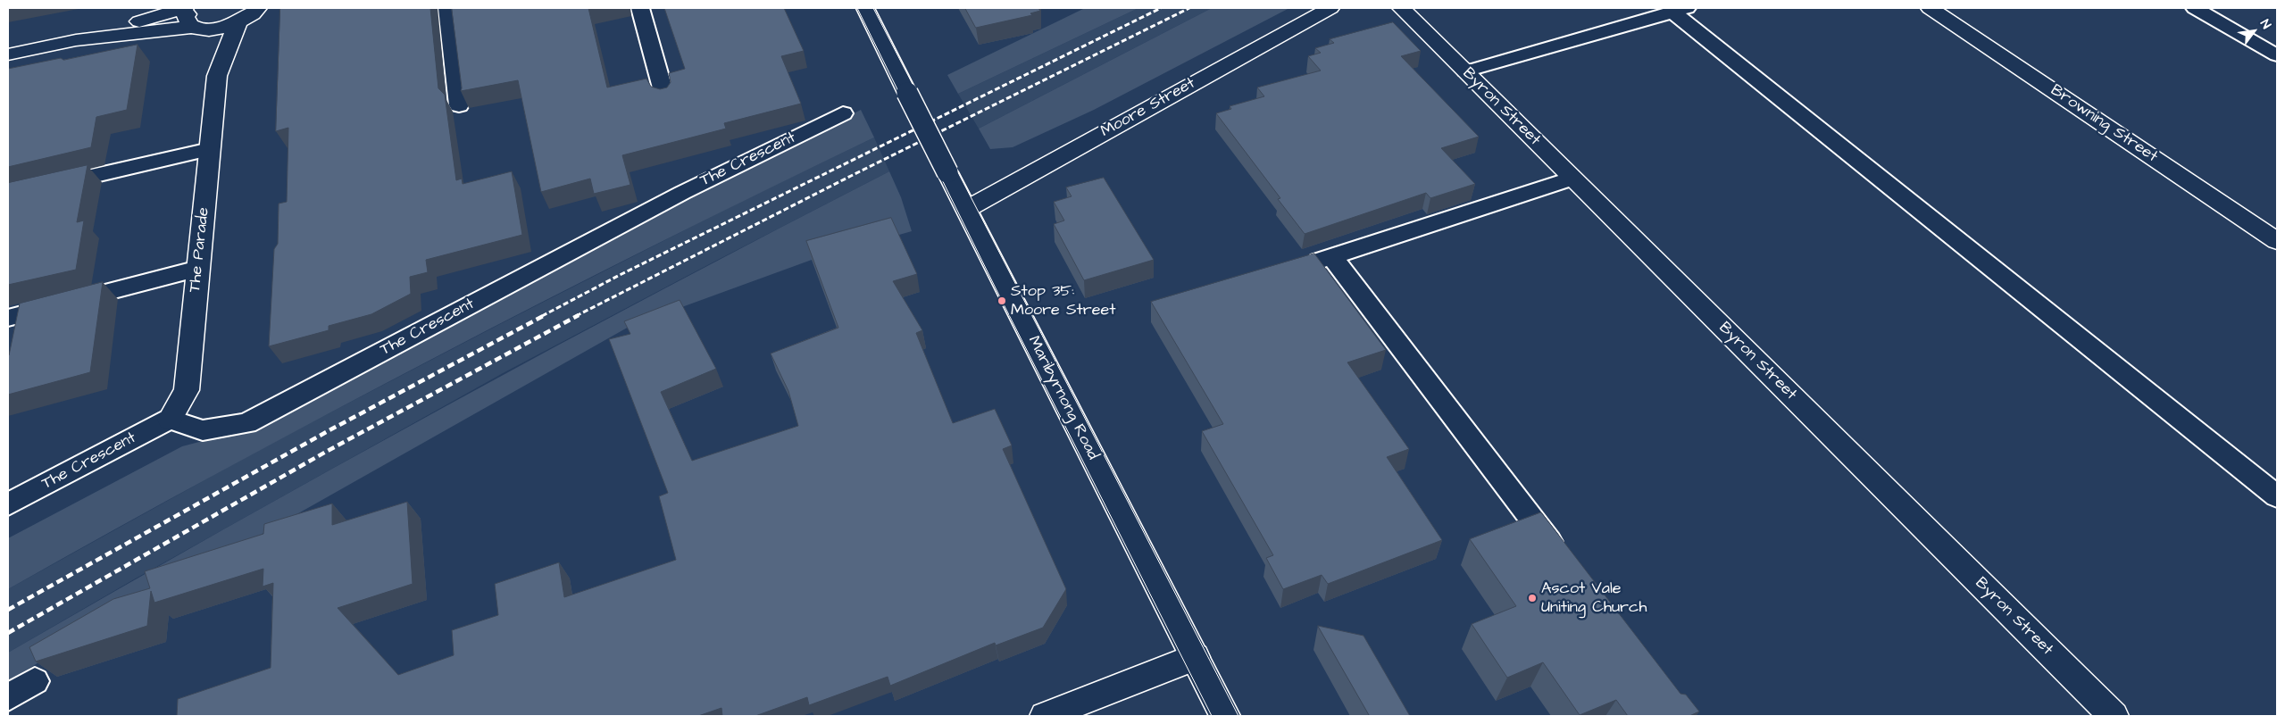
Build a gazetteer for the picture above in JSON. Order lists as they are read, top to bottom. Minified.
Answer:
{"streets":{"street":["Byron Street","Moore Street","Browning Street","The Parade","Maribyrnong Road"],"lane":["The Crescent"]},"crossings":[["Moore Street","Maribyrnong Road"],["The Crescent","The Parade"]],"places":["Stop 35: Moore Street","Ascot Vale Uniting Church"],"north":"top right"}
